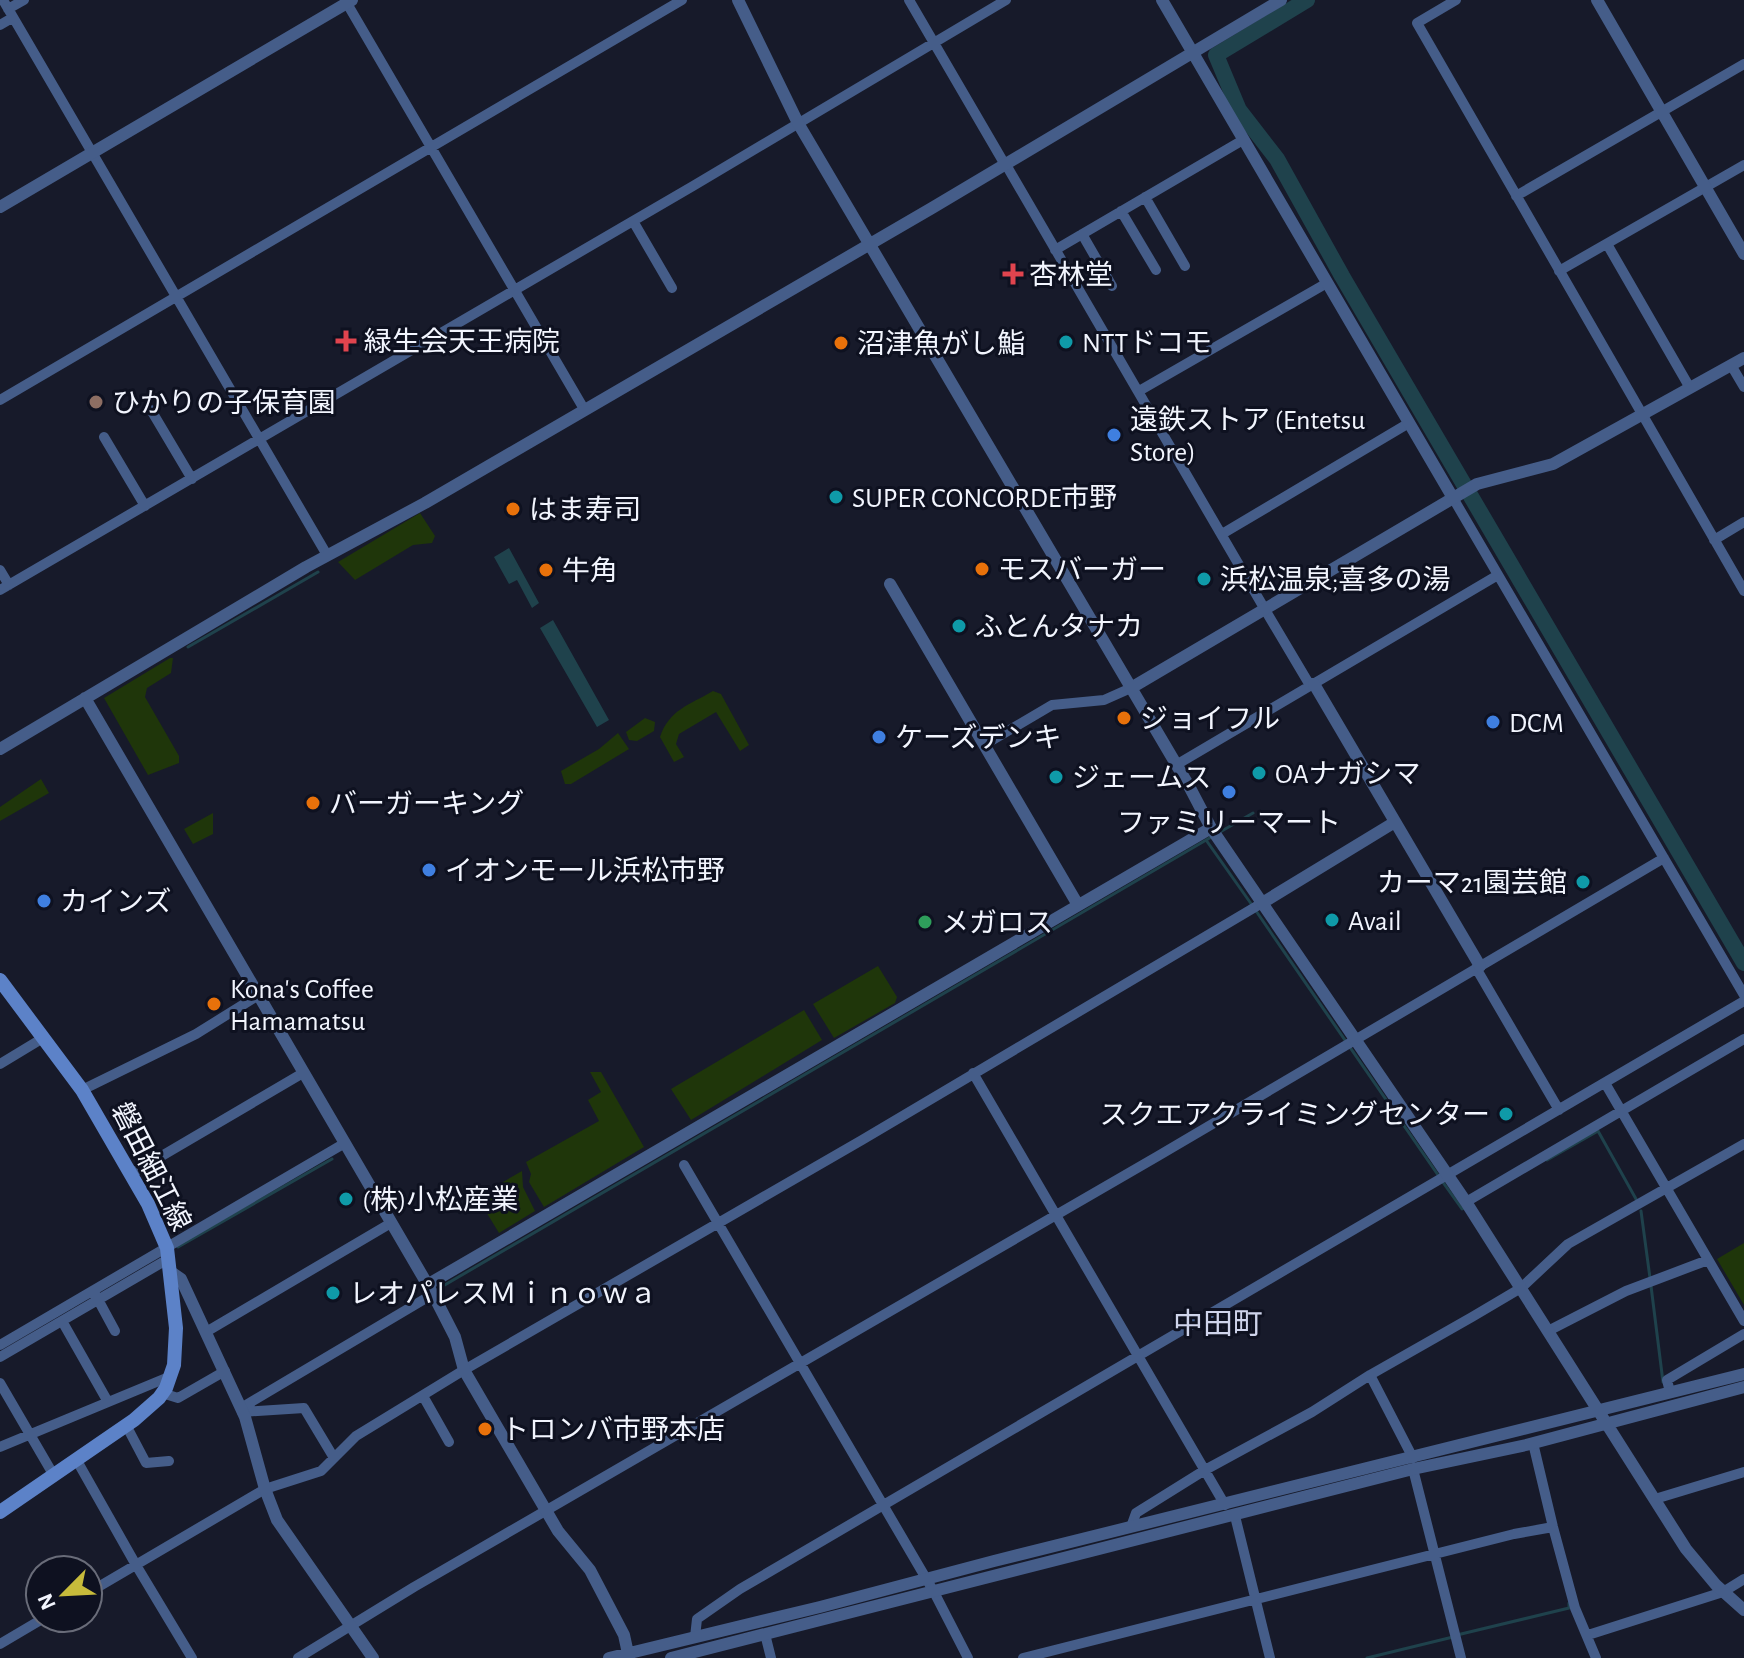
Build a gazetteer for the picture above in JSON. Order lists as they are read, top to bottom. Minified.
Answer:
{"streets":{"main road":["磐田細江線"]},"districts":["中田町"],"places":{"health":["杏林堂","緑生会天王病院"],"other":["NTTドコモ","沼津魚がし鮨","ひかりの子保育園","遠鉄ストア (Entetsu Store)","SUPER CONCORDE市野","はま寿司","モスバーガー","牛角","浜松温泉;喜多の湯","ふとんタナカ","ジョイフル","DCM","ケーズデンキ","OAナガシマ","ジェームス","ファミリーマート","バーガーキング","イオンモール浜松市野","カーマ21園芸館","カインズ","Avail","メガロス","Kona's Coffee Hamamatsu","スクエアクライミングセンター","(株)小松産業","レオパレスＭｉｎｏｗａ","トロンバ市野本店"]},"north":"bottom left"}
